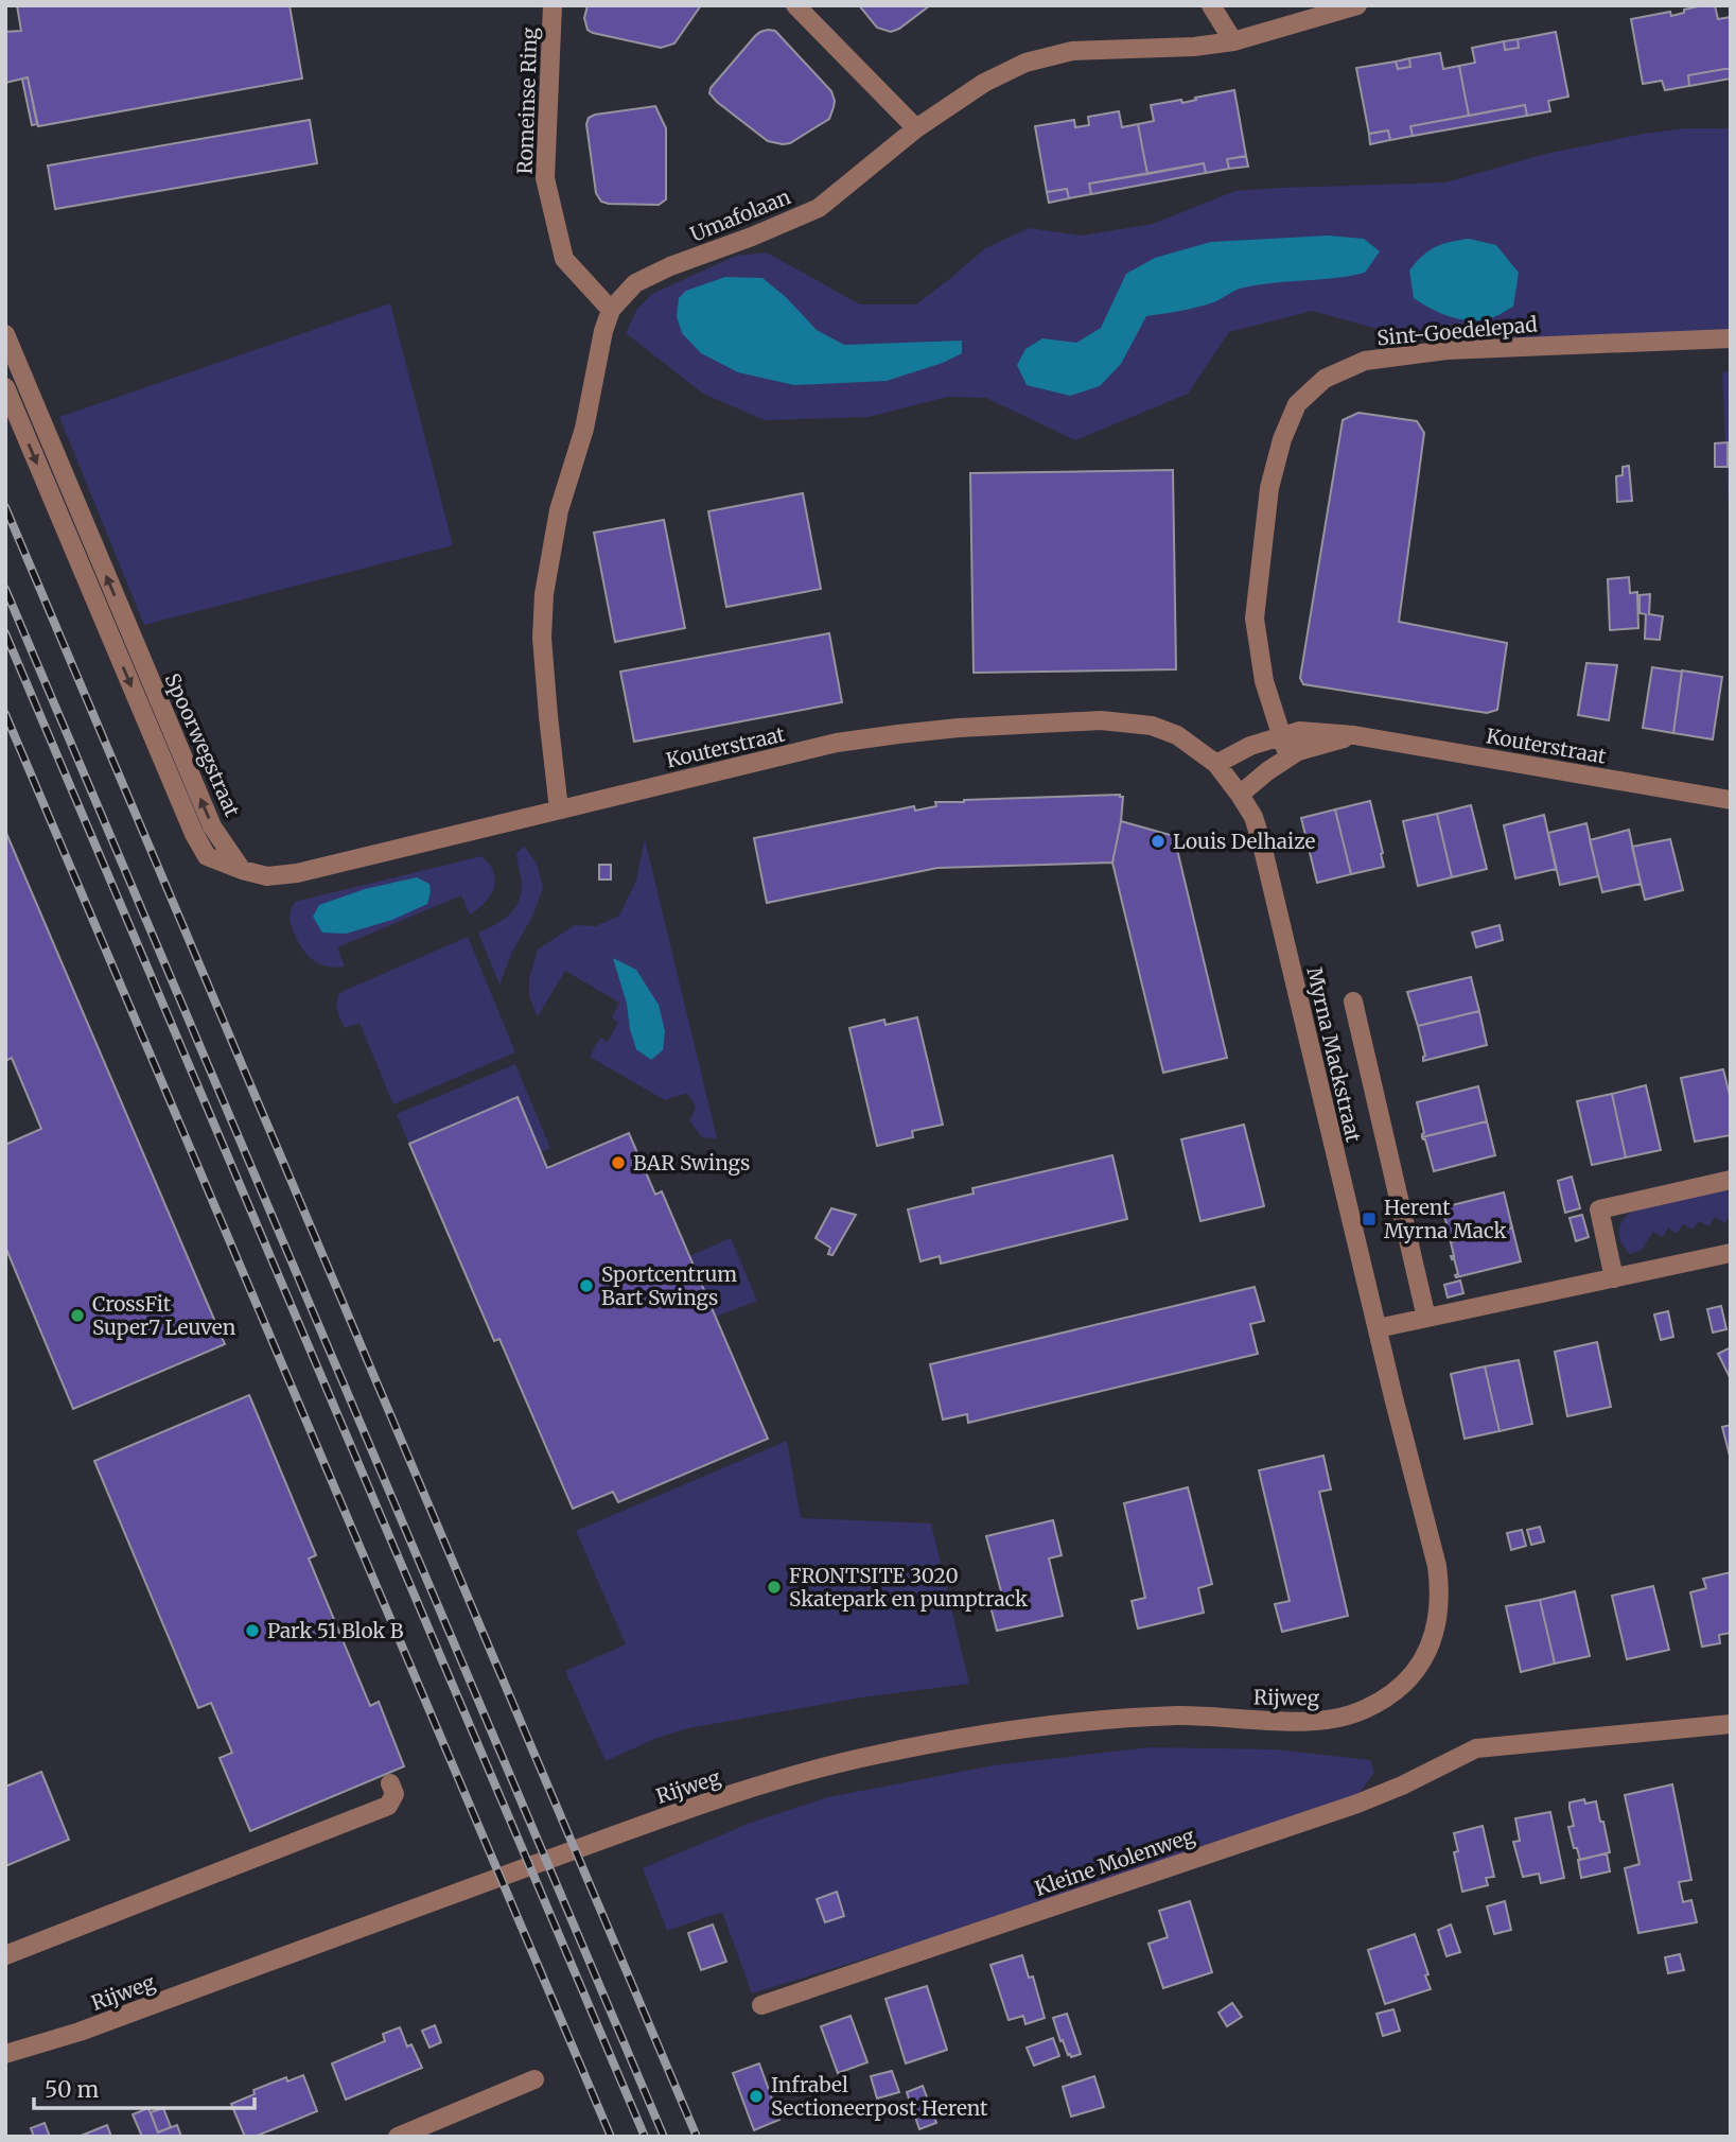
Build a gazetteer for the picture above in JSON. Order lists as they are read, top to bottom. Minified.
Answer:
{"streets":{"street":["Romeinse Ring","Umafolaan","Sint-Goedelepad","Spoorwegstraat","Kouterstraat","Myrna Mackstraat","Rijweg","Kleine Molenweg"]},"crossings":[["Romeinse Ring","Umafolaan"],["Umafolaan","Kouterstraat"],["Sint-Goedelepad","Kouterstraat"],["Spoorwegstraat","Kouterstraat"],["Kouterstraat","Myrna Mackstraat"],["Myrna Mackstraat","Rijweg"]],"places":{"other":["Louis Delhaize","BAR Swings","Sportcentrum Bart Swings","CrossFit Super7 Leuven","FRONTSITE 3020 Skatepark en pumptrack","Park 51 Blok B","Infrabel Sectioneerpost Herent"],"transit":["Herent Myrna Mack"]},"scale_bar":"50 m"}
